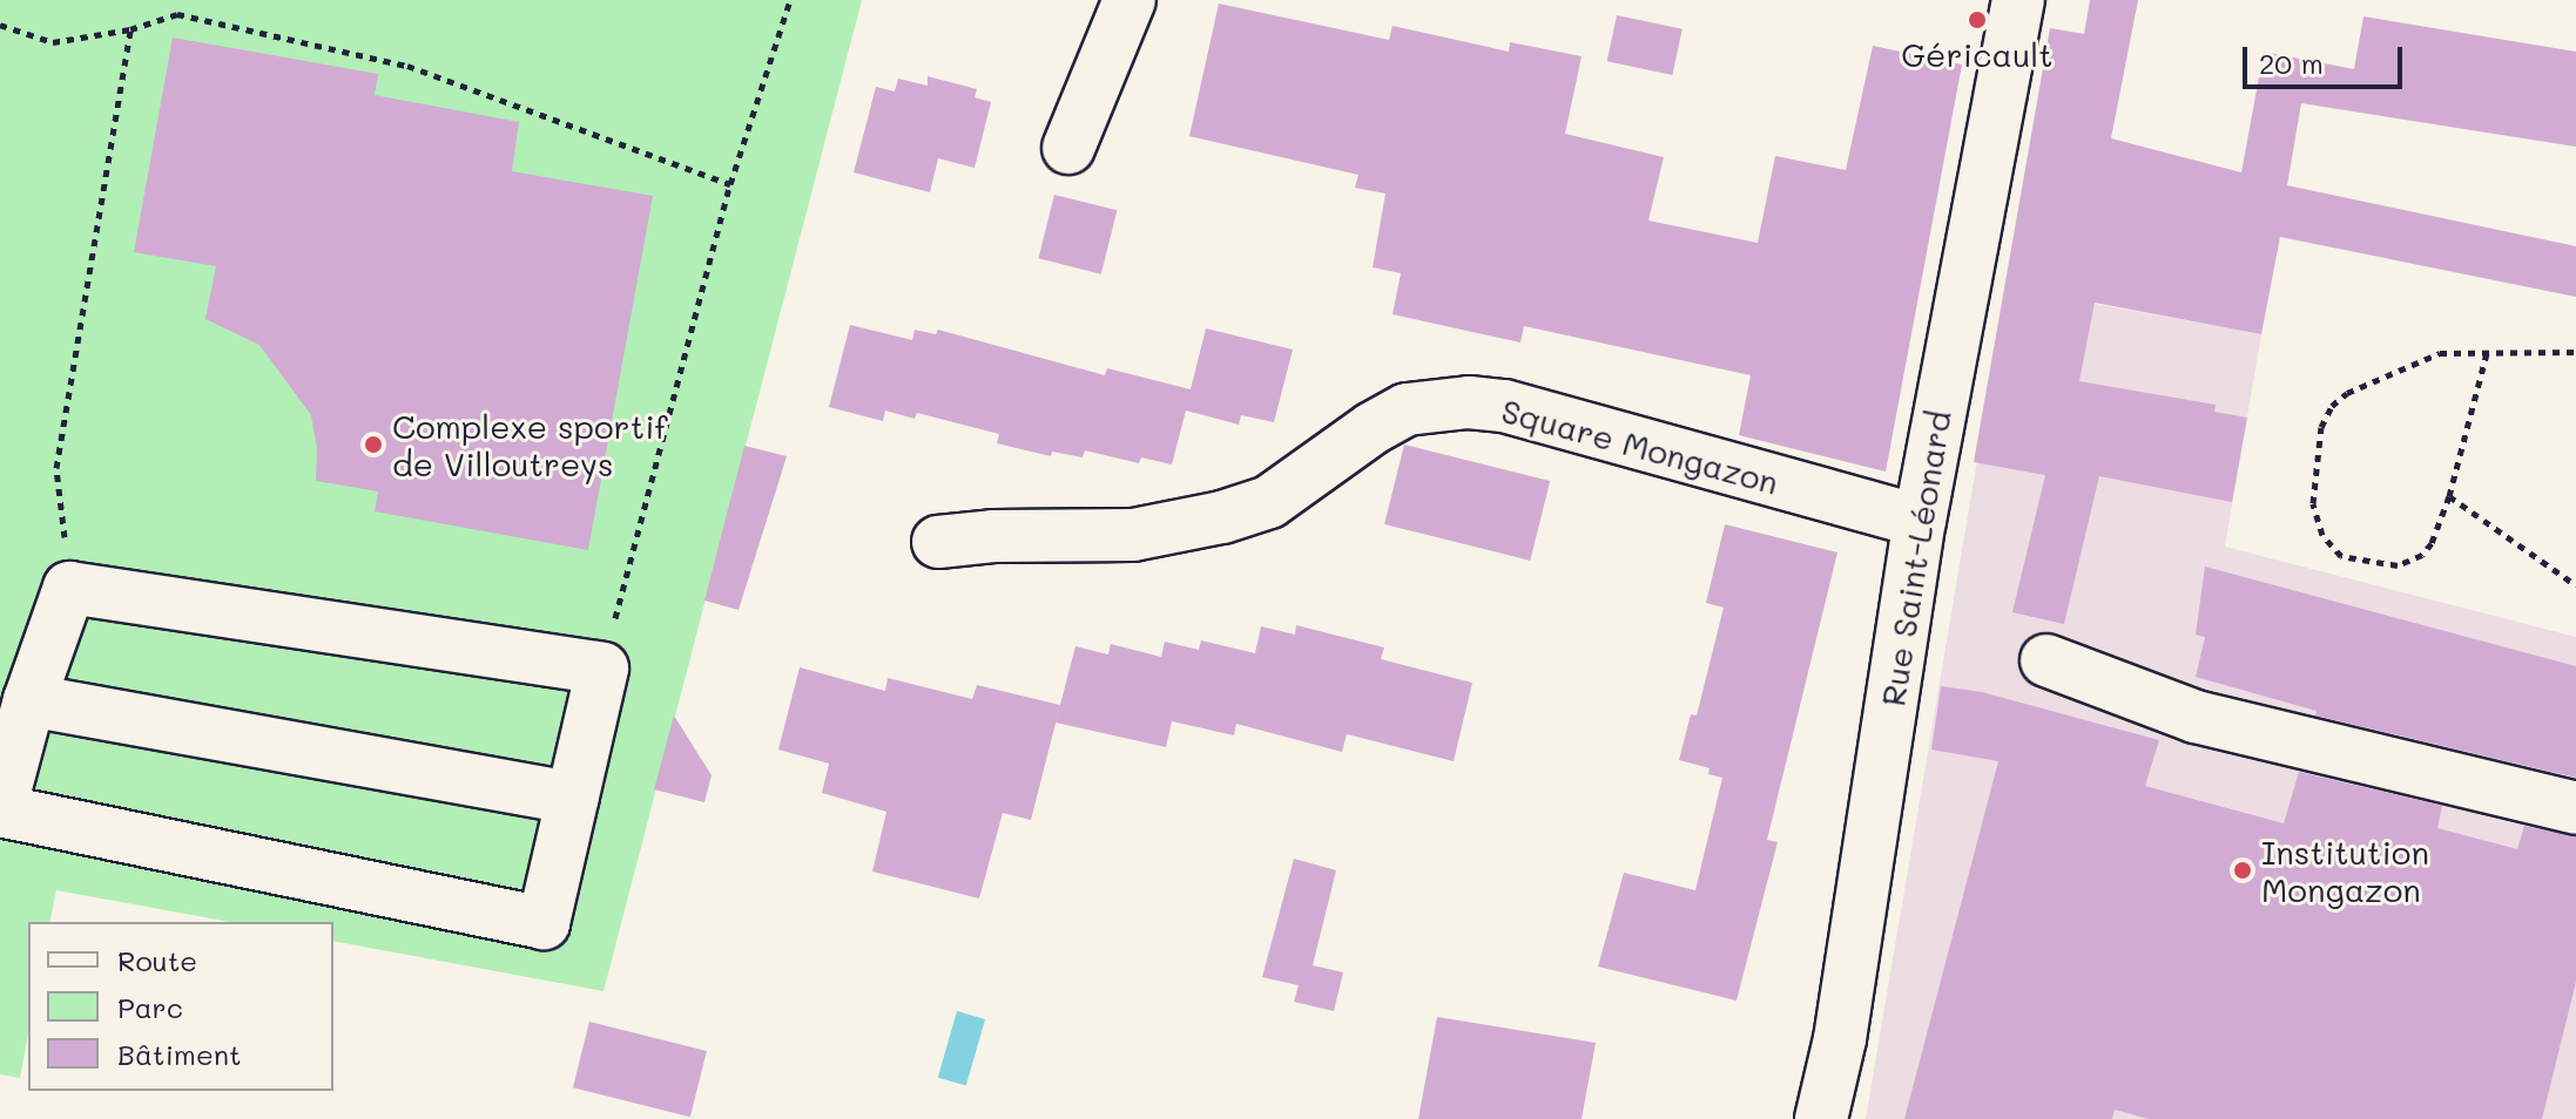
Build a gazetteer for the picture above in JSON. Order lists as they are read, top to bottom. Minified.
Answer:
{"streets":{"street":["Square Mongazon","Rue Saint-Léonard"]},"crossings":[["Square Mongazon","Rue Saint-Léonard"]],"places":["Géricault","Complexe sportif de Villoutreys","Institution Mongazon"],"legend":["Route","Parc","Bâtiment"],"scale_bar":"20 m"}
